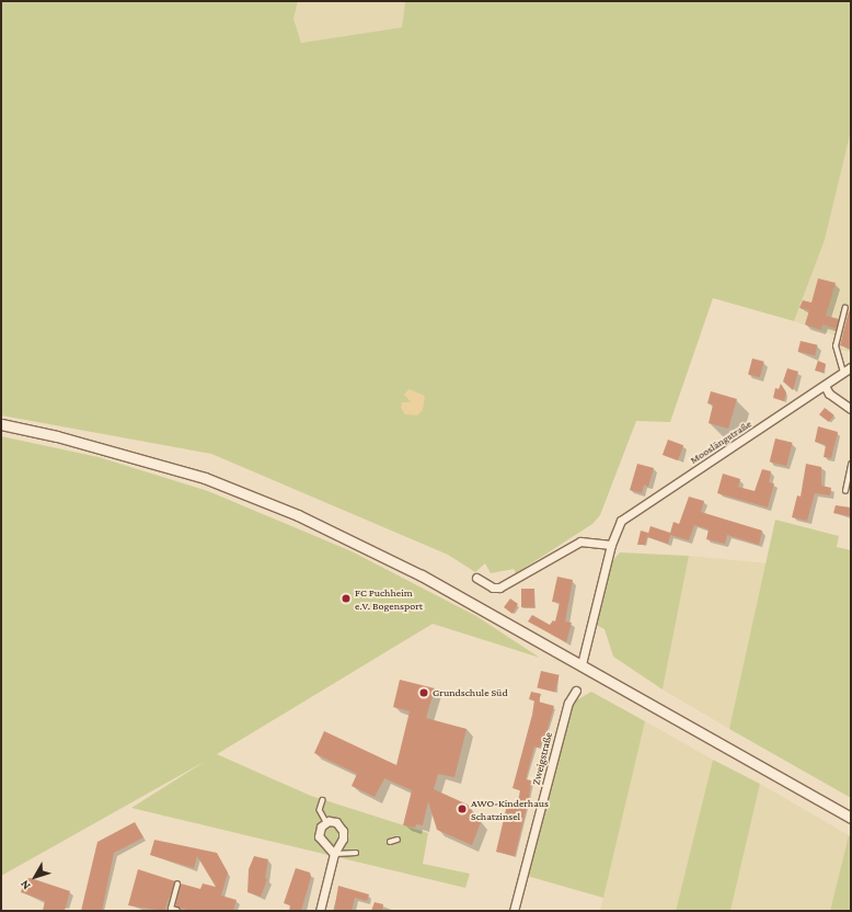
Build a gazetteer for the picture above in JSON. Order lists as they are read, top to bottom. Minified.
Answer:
{"streets":{"street":["Mooslängstraße","Zweigstraße"]},"places":["FC Puchheim e.V. Bogensport","Grundschule Süd","AWO-Kinderhaus Schatzinsel"],"north":"bottom left"}
